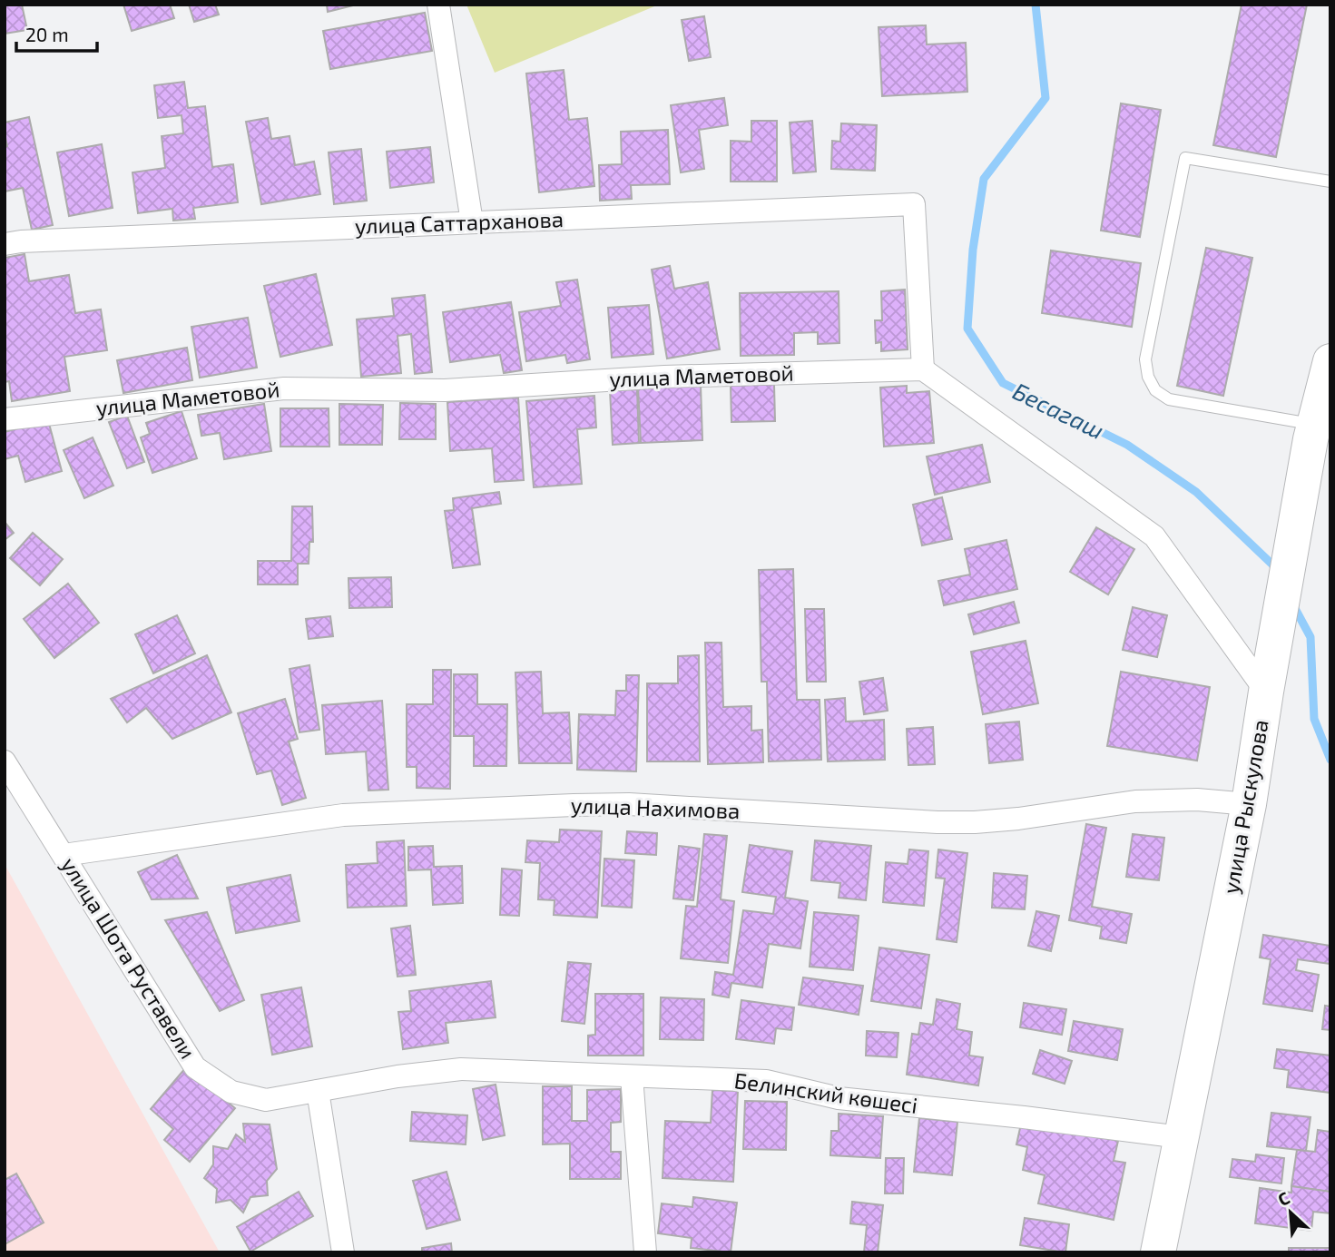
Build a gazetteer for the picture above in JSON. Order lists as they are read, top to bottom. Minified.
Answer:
{"streets":{"main road":["улица Рыскулова"],"street":["улица Саттарханова","улица Маметовой","улица Нахимова","улица Шота Руставели","Белинский көшесi"]},"crossings":[["улица Саттарханова","улица Маметовой"],["улица Рыскулова","улица Нахимова"],["улица Рыскулова","Белинский көшесi"],["улица Нахимова","улица Шота Руставели"],["улица Шота Руставели","Белинский көшесi"]],"water":["Бесагаш"],"scale_bar":"20 m","north":"top left"}
